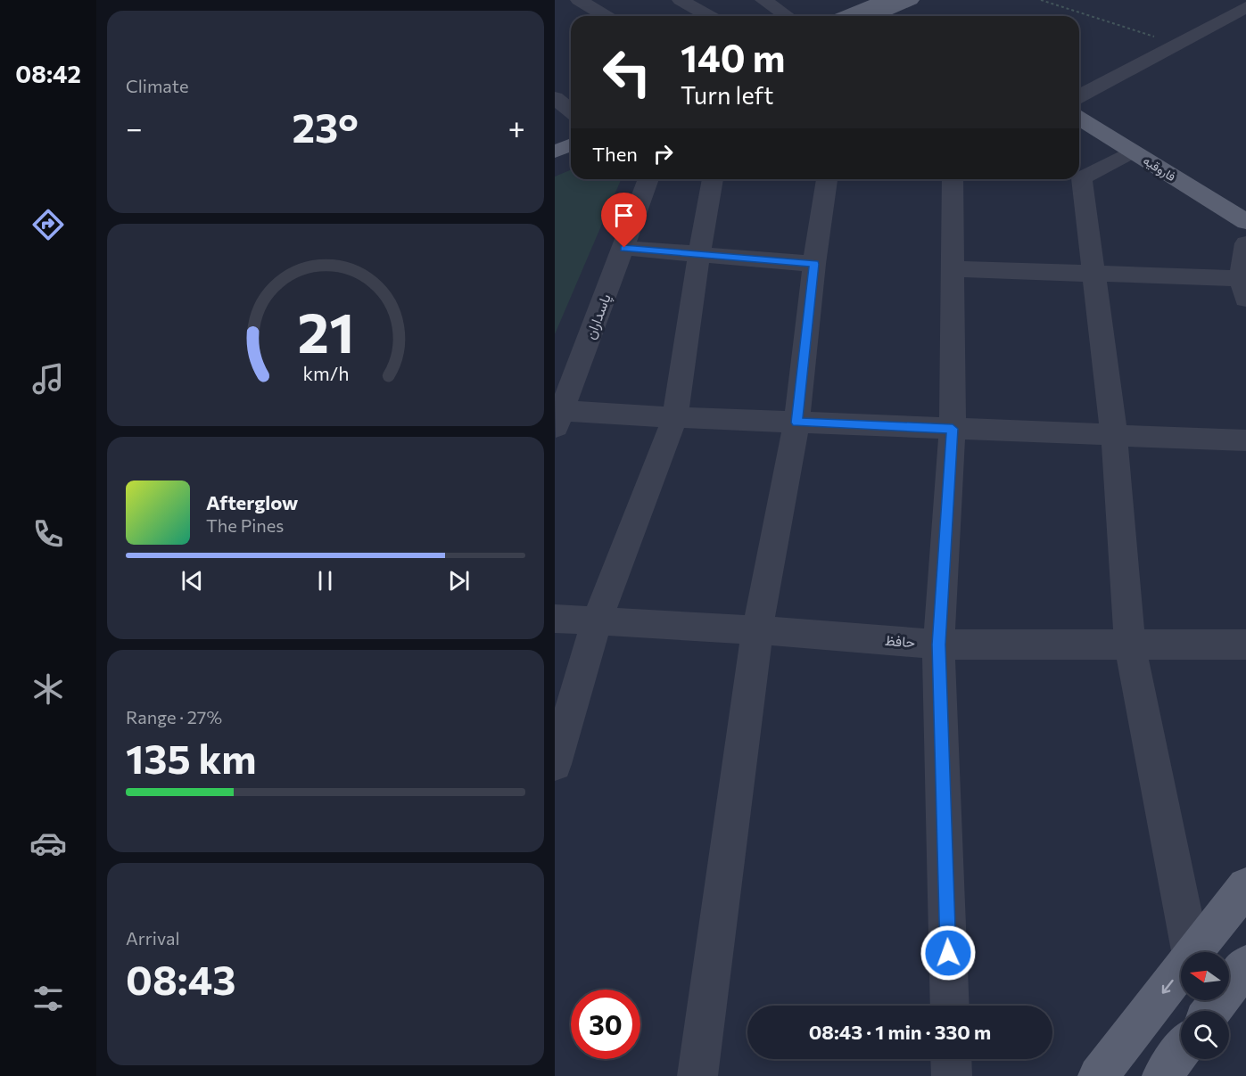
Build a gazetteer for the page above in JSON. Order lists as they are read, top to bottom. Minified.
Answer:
{"streets":{"main road":["فاروقیه"],"street":["پاسداران","حافظ"]},"north":"left","page":{"tabs":"08:42","tile":["Climate",["Range · 27%","135 km"],["Arrival","08:43"]],"turn":["140 m","Turn left"],"heat":["−","23°","+"],"then":"Then","song":["Afterglow","The Pines"],"limit":"30","trip":"08:43 · 1 min · 330 m","gauge":["21","km/h"]}}
